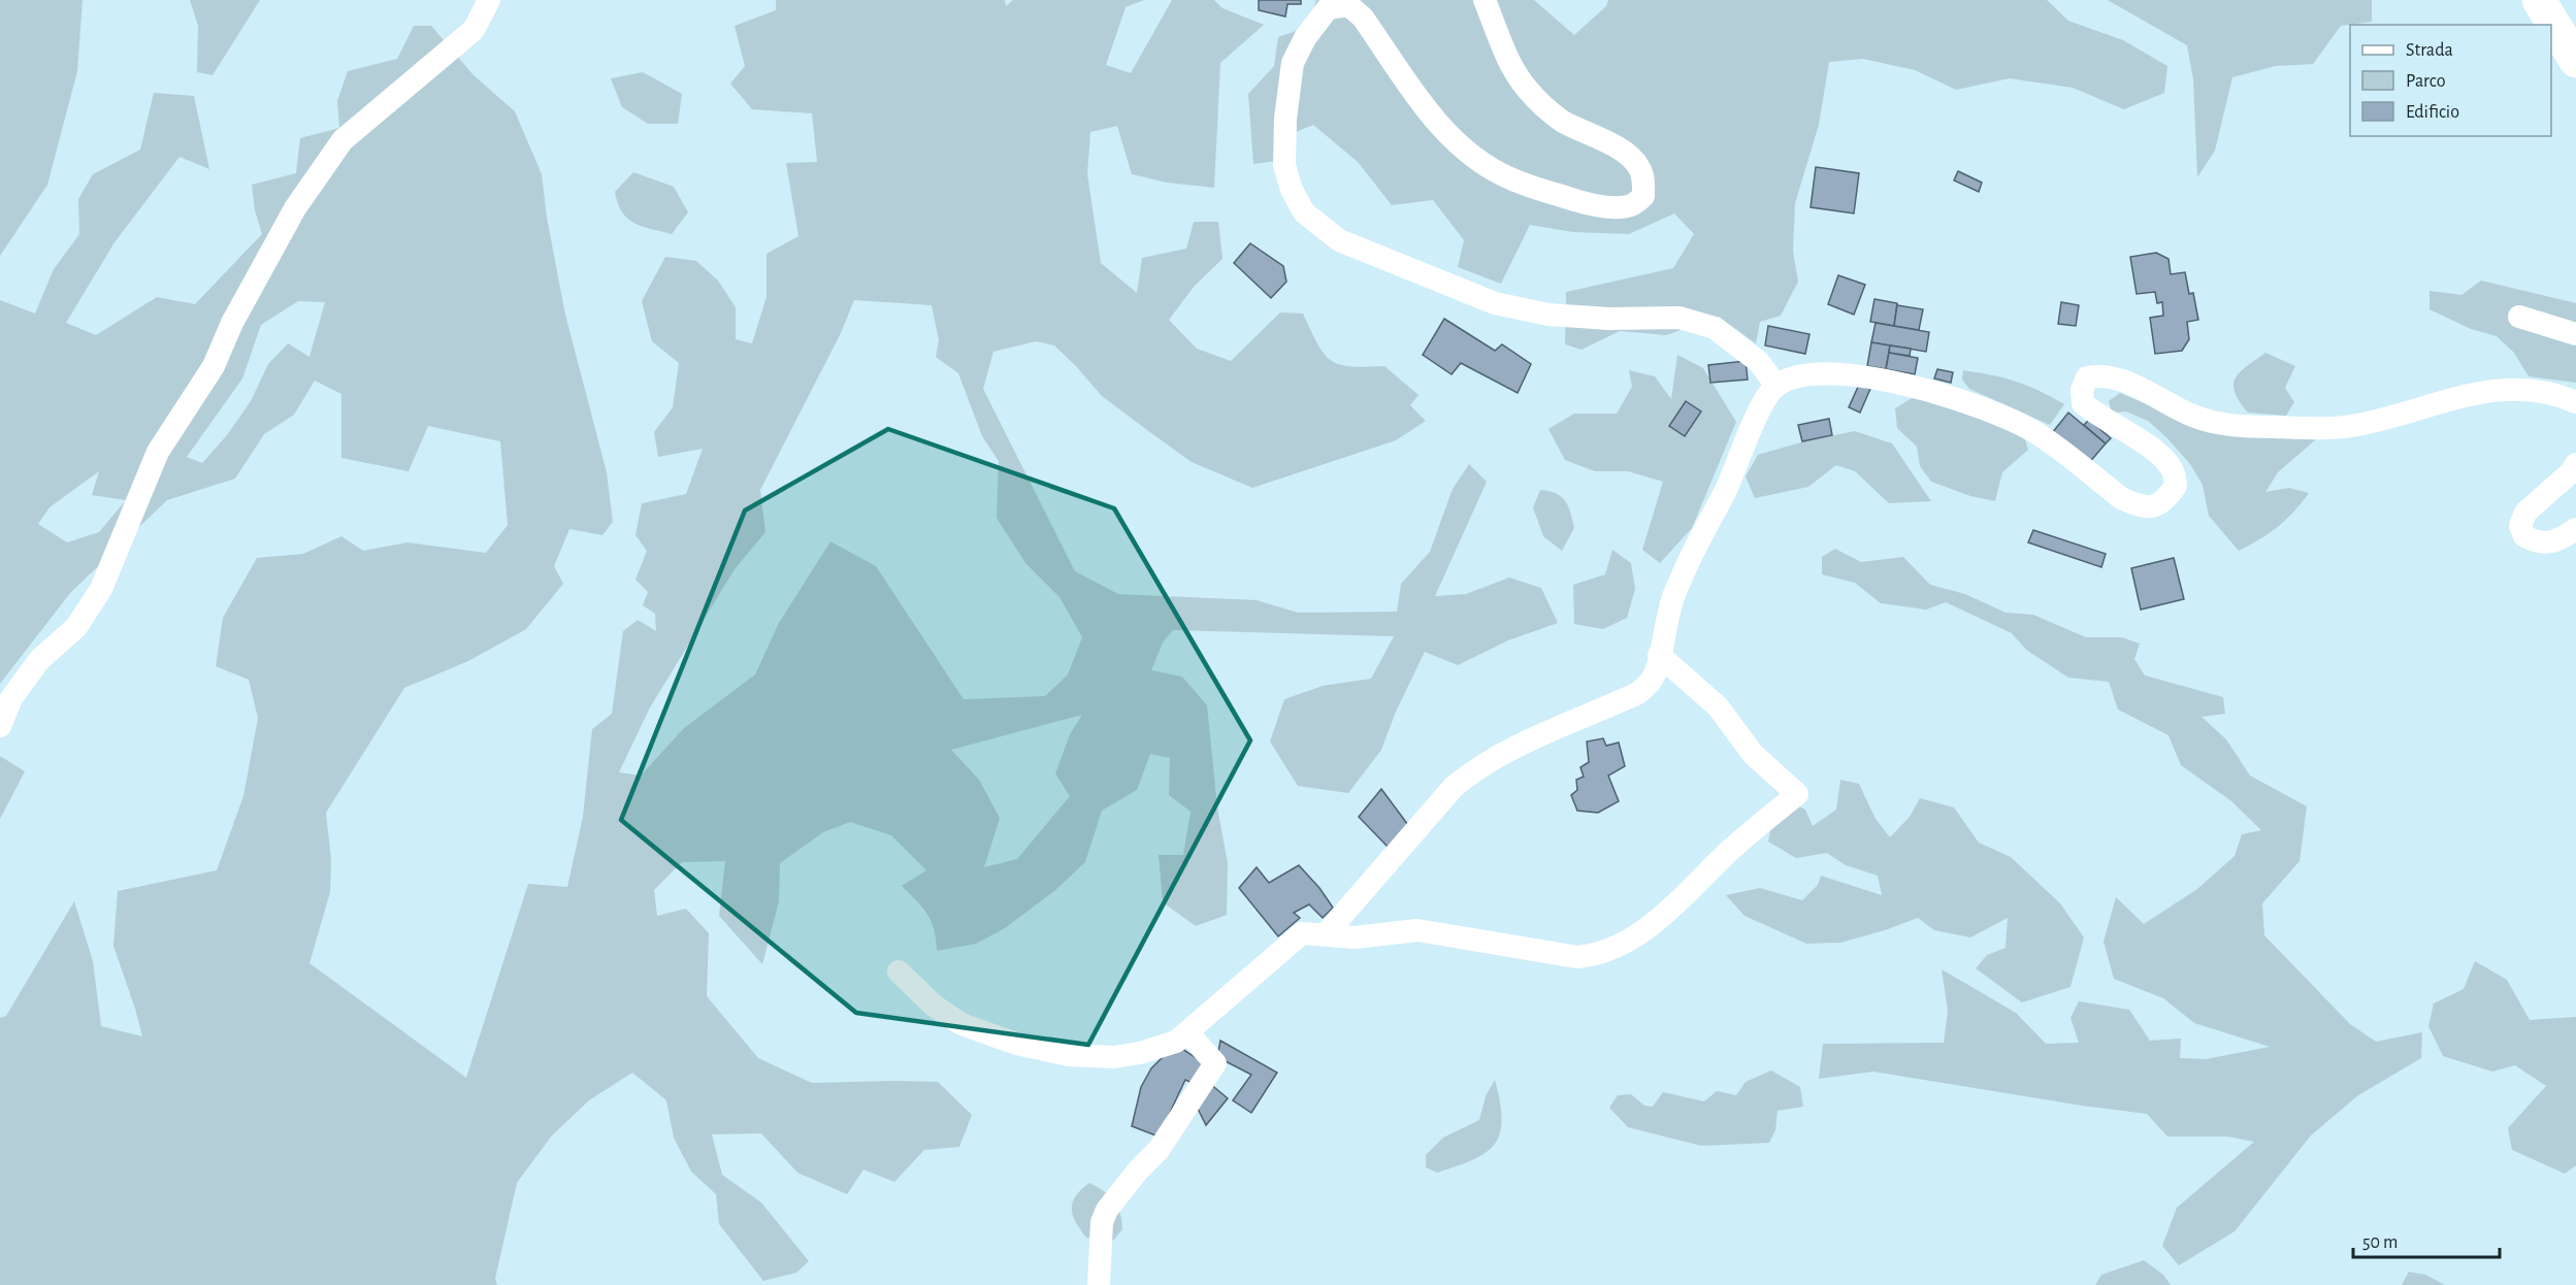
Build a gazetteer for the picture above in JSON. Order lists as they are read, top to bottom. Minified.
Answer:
{"legend":["Strada","Parco","Edificio"],"scale_bar":"50 m"}
